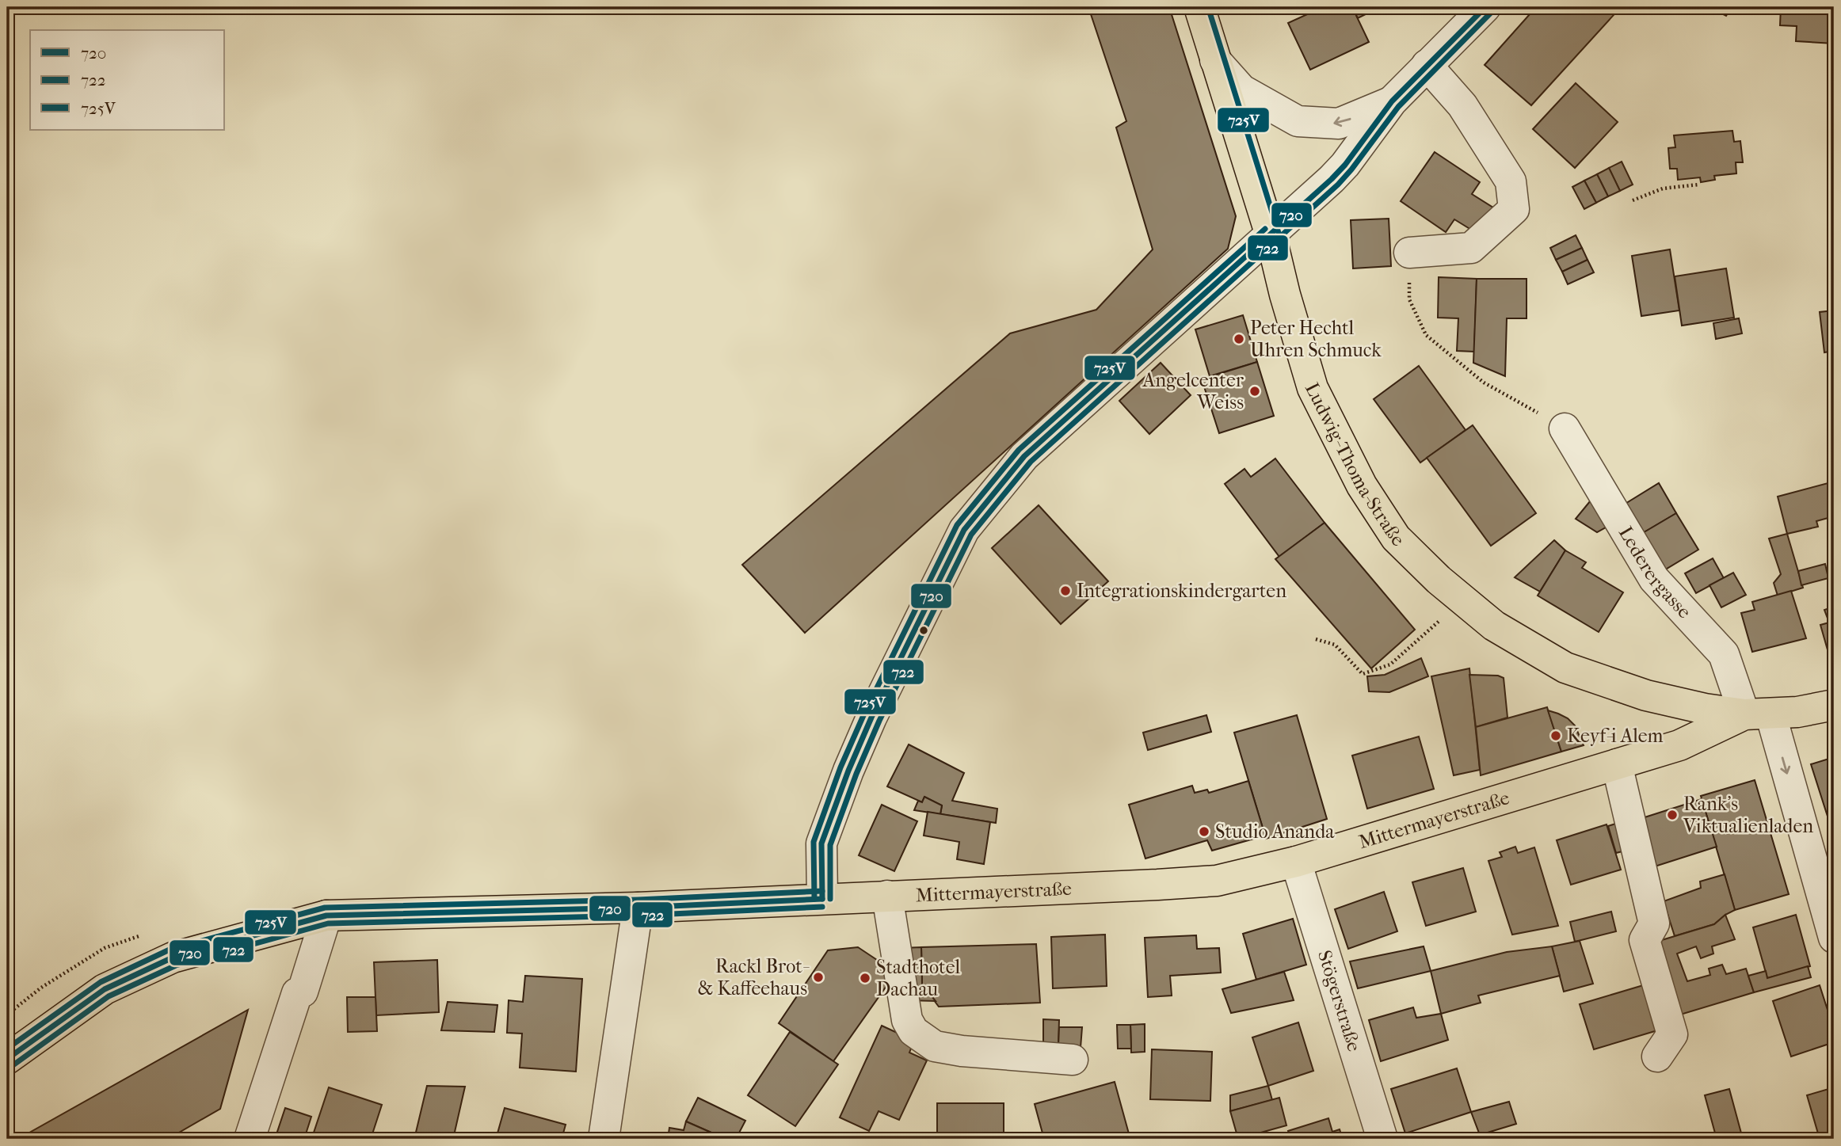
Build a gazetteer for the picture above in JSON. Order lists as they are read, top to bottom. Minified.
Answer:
{"streets":{"main road":["Ludwig-Thoma-Straße","Mittermayerstraße"],"street":["Lederergasse","Stögerstraße"]},"crossings":[["Ludwig-Thoma-Straße","Lederergasse"],["Ludwig-Thoma-Straße","Mittermayerstraße"],["Lederergasse","Mittermayerstraße"],["Mittermayerstraße","Stögerstraße"]],"places":["Peter Hechtl Uhren Schmuck","Angelcenter Weiss","Integrationskindergarten","Keyf-i Alem","Rank's Viktualienladen","Studio Ananda","Rackl Brot- & Kaffeehaus","Stadthotel Dachau"],"lines":["transit line 720","transit line 725V","transit line 722"],"legend":["720","722","725V"]}
